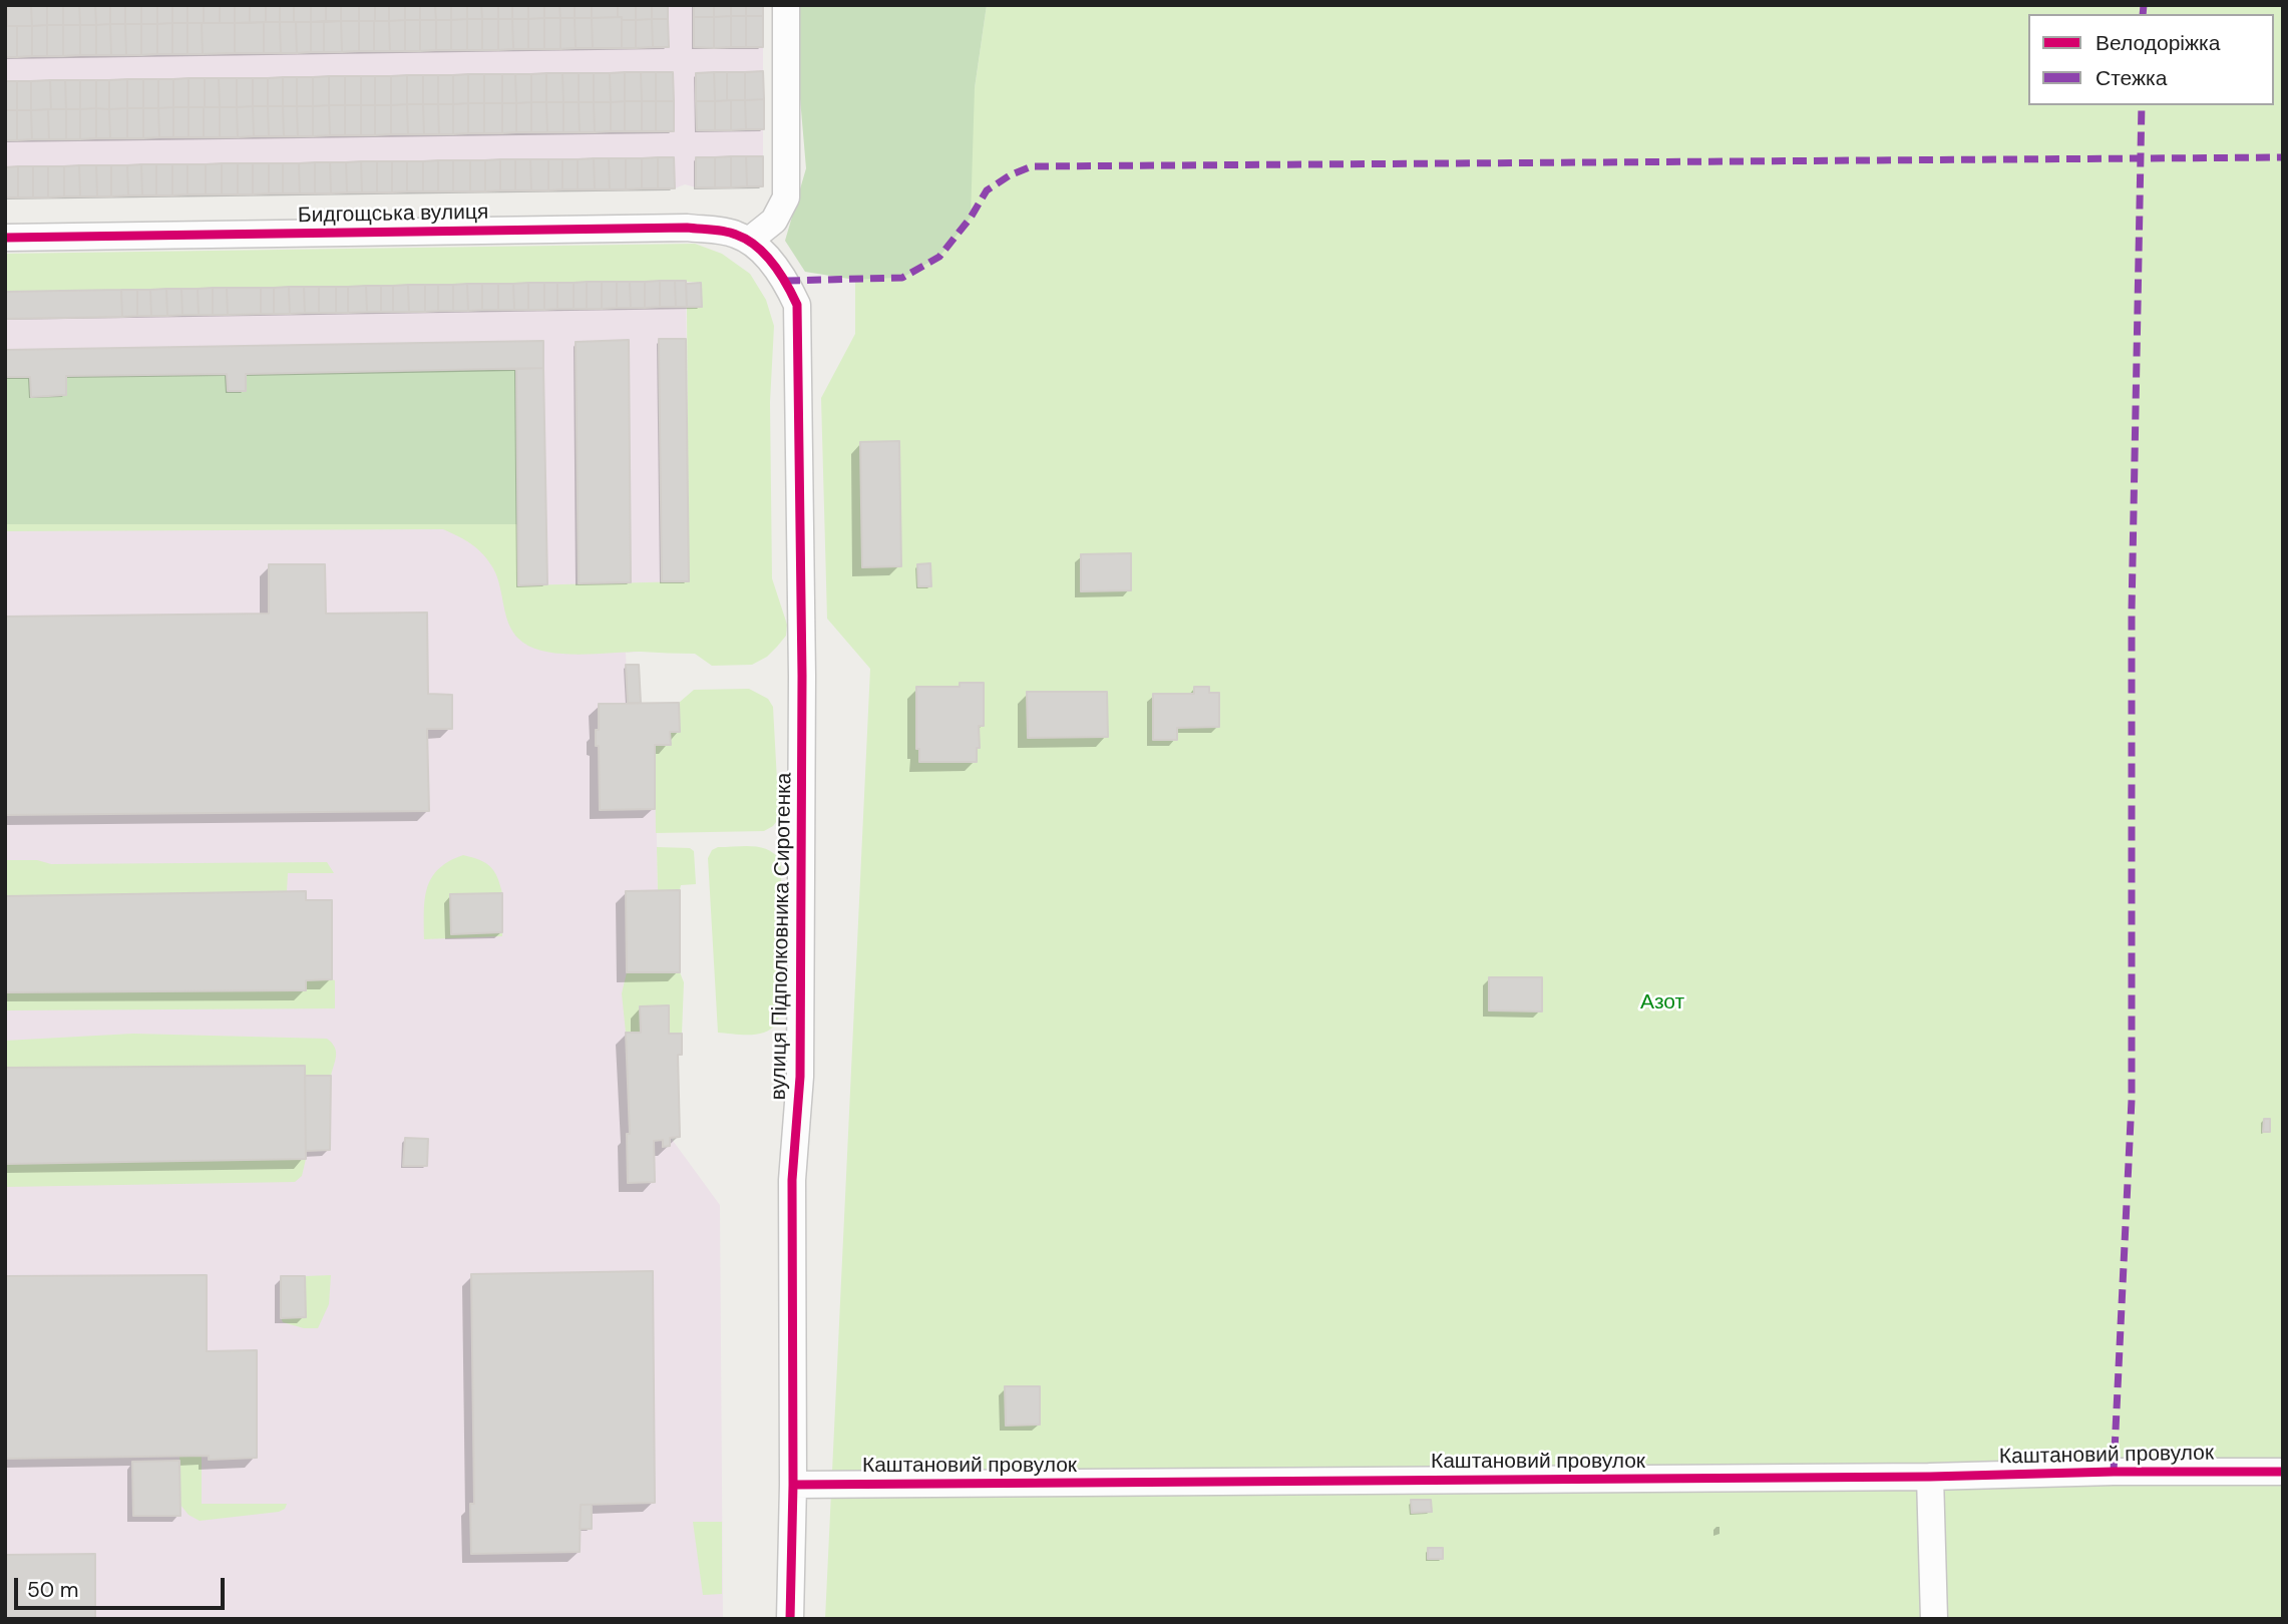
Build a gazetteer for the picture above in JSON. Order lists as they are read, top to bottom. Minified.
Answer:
{"streets":{"street":["Бидгощська вулиця","вулиця Підполковника Сиротенка","Каштановий провулок"]},"crossings":[["Бидгощська вулиця","вулиця Підполковника Сиротенка"],["вулиця Підполковника Сиротенка","Каштановий провулок"]],"parks":["Азот"],"legend":["Велодоріжка","Стежка"],"scale_bar":"50 m"}
